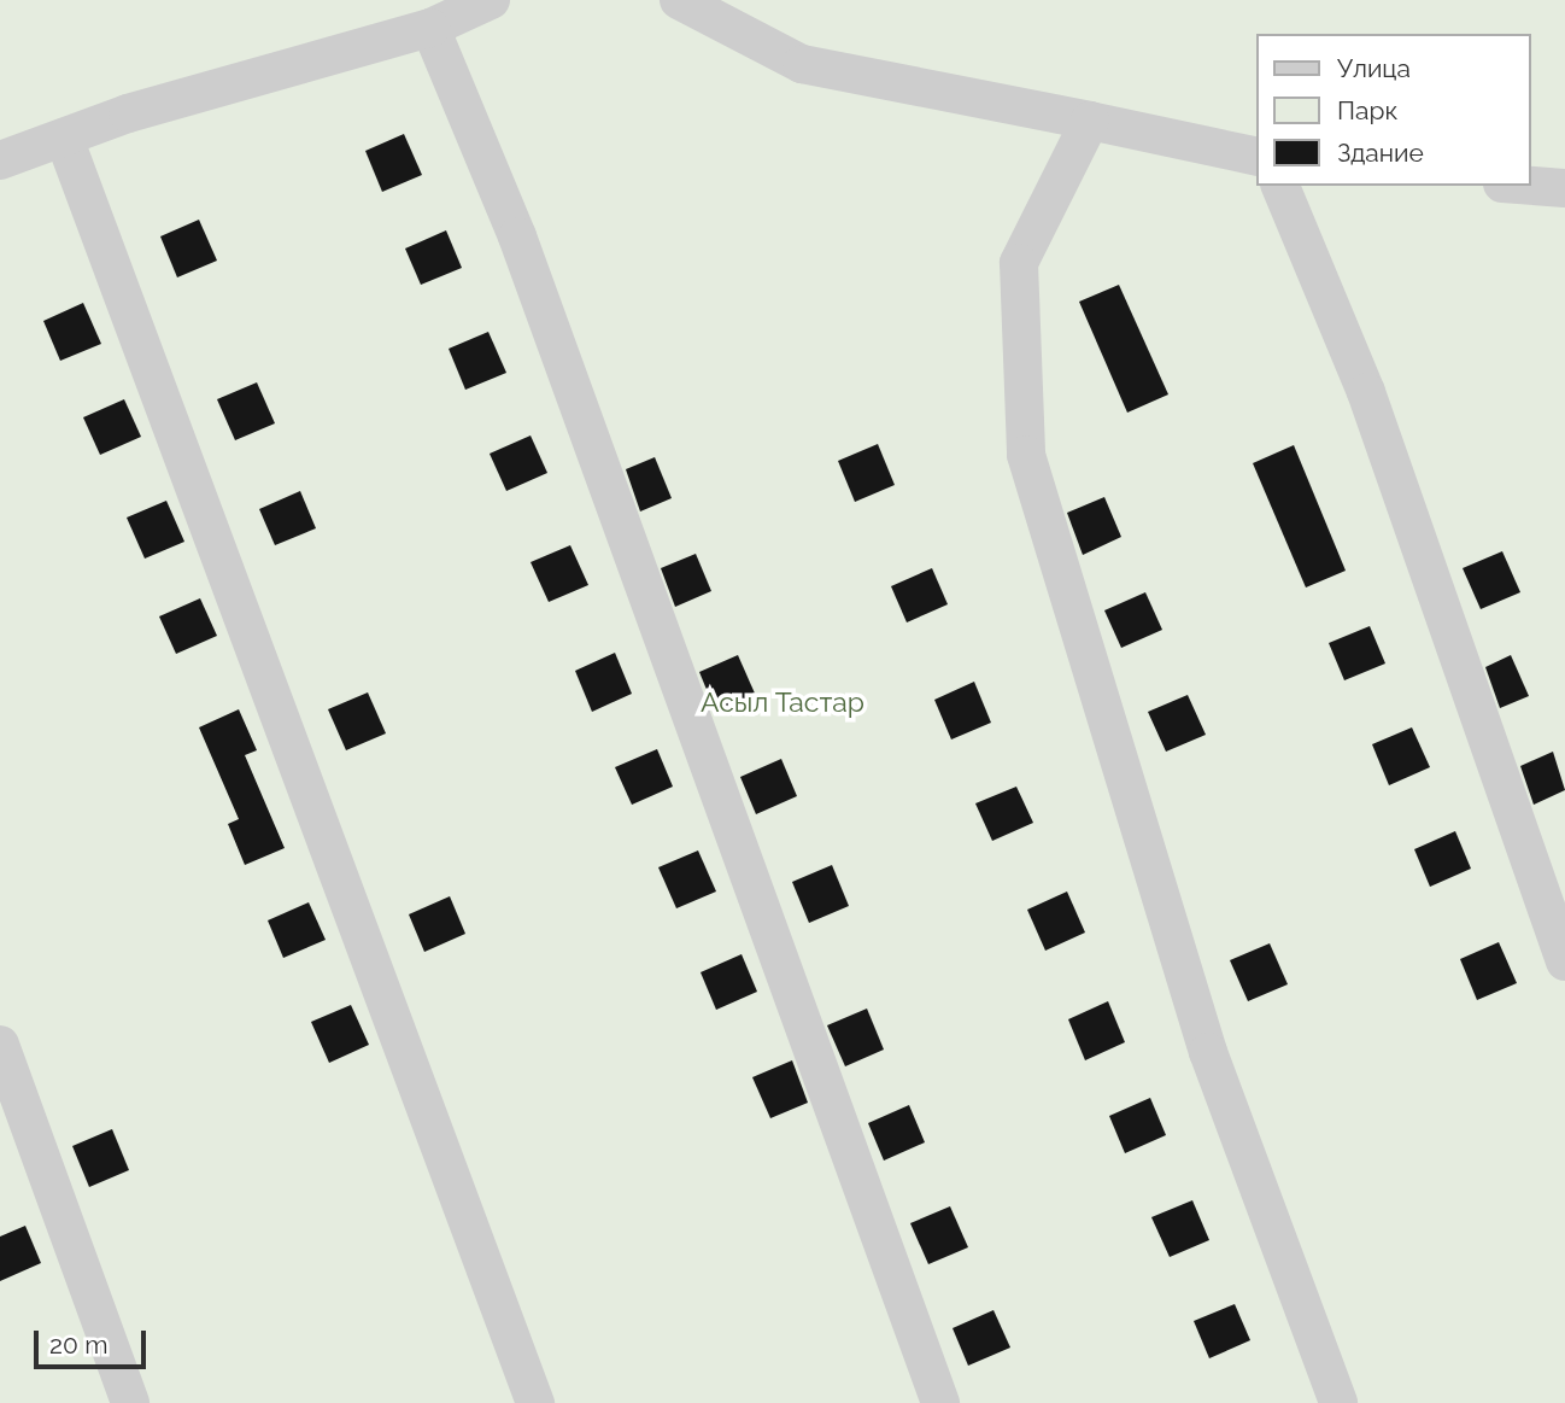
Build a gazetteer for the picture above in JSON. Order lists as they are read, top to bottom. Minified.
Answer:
{"parks":["Асыл Тастар"],"legend":["Улица","Парк","Здание"],"scale_bar":"20 m"}
